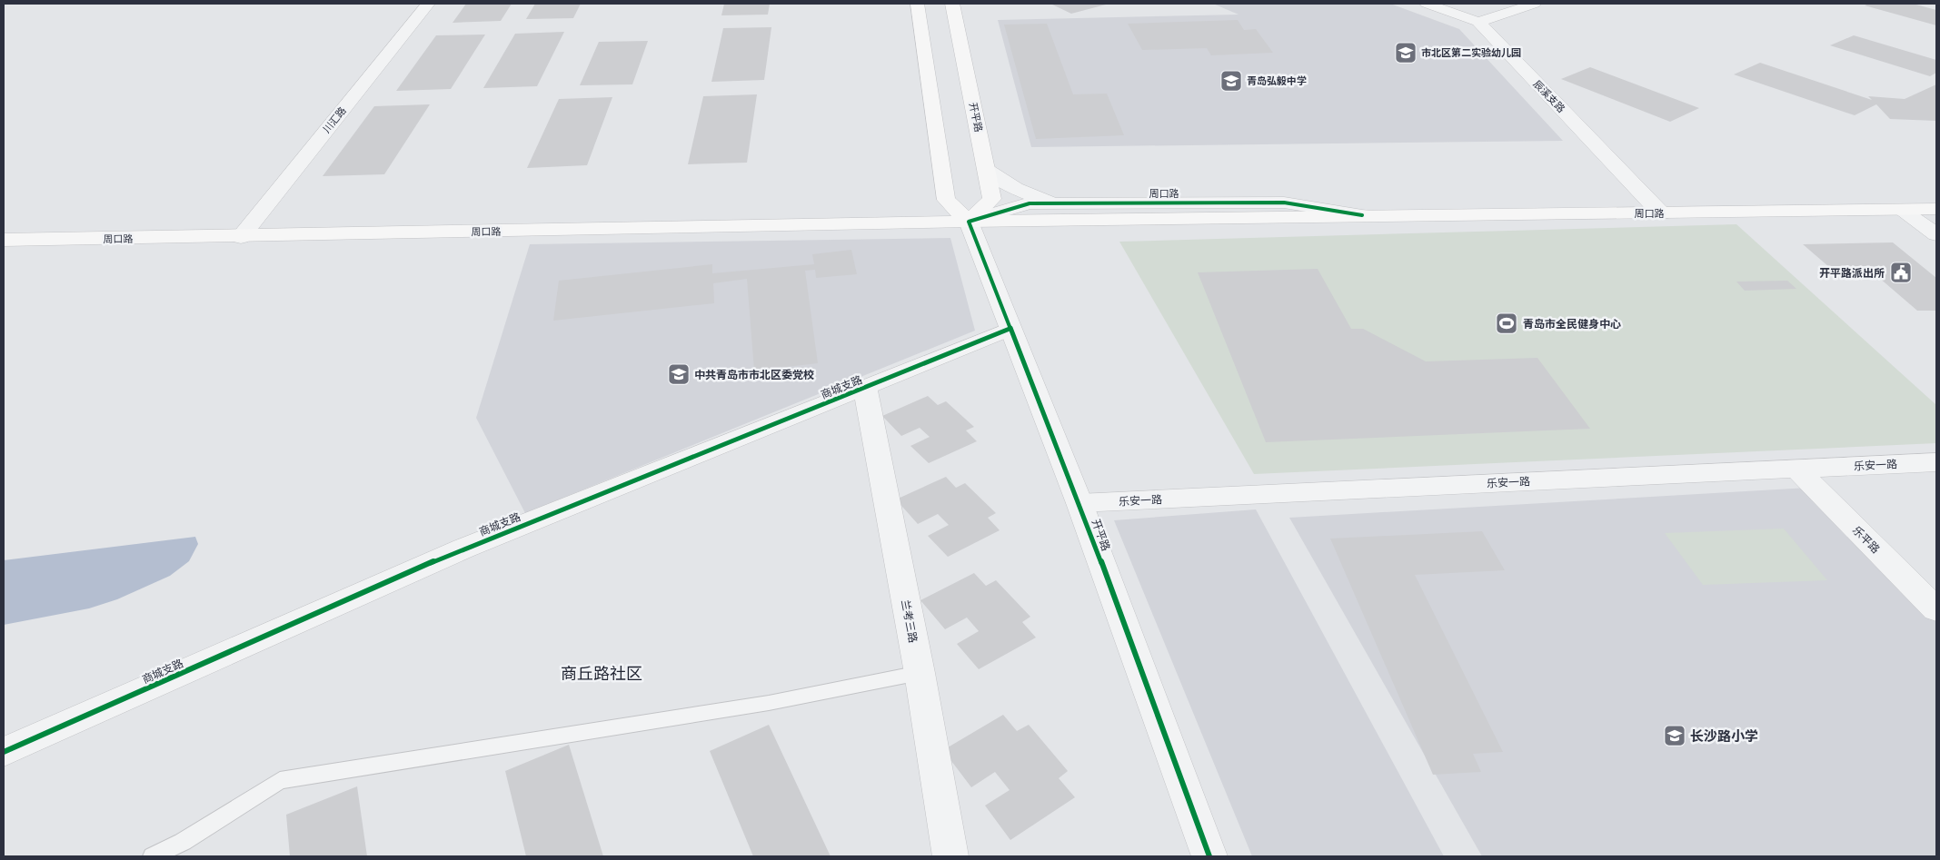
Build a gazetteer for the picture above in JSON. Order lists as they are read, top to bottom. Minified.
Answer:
{"streets":{"main road":["开平路","周口路"],"street":["辰溪支路","川汇路","商城支路","乐安一路","乐平路","兰考三路"]},"crossings":[["辰溪支路","周口路"],["开平路","周口路"],["开平路","商城支路"],["开平路","乐安一路"],["川汇路","周口路"],["商城支路","兰考三路"],["乐安一路","乐平路"]],"districts":["商丘路社区"],"places":{"school or university":["市北区第二实验幼儿园","青岛弘毅中学","中共青岛市市北区委党校","长沙路小学"],"public building":["开平路派出所"],"sports":["青岛市全民健身中心"]}}
